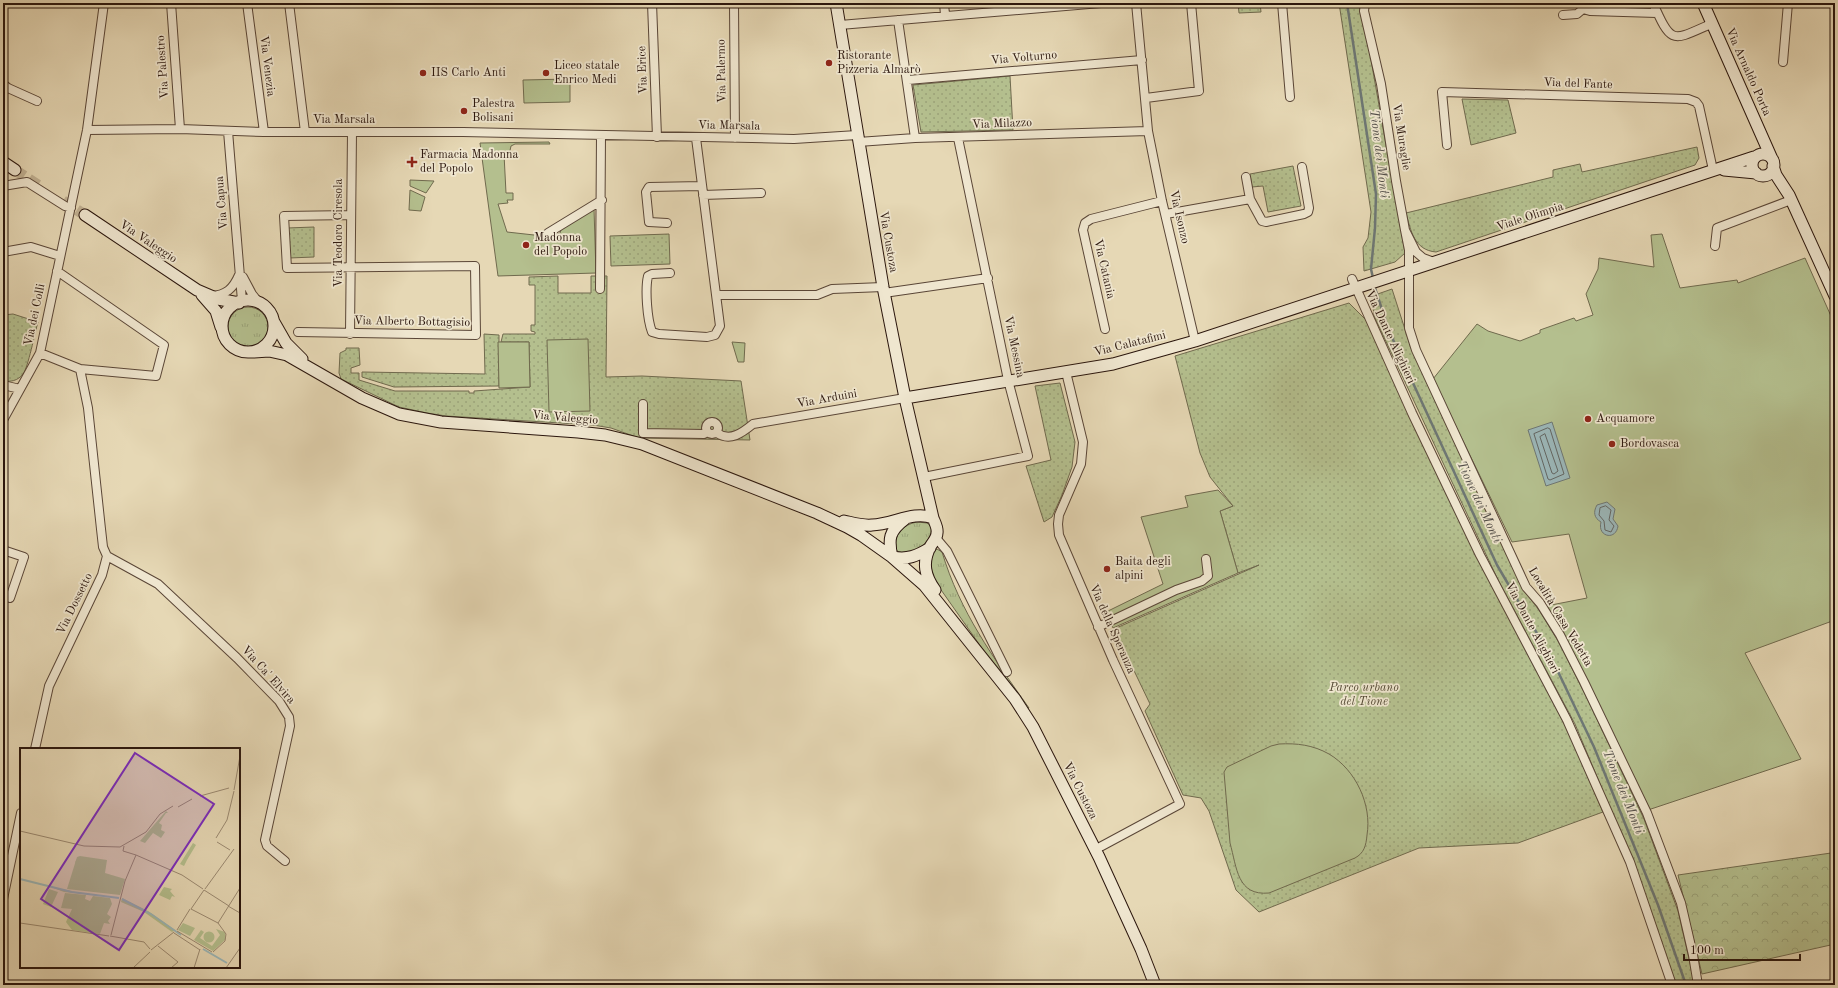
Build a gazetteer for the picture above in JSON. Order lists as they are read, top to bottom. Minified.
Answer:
{"streets":{"main road":["Via Arnaldo Porta","Viale Olimpia","Via Valeggio","Via Custoza","Via Calatafimi"],"street":["Via Volturno","Via Venezia","Via Palestro","Via Erice","Via Palermo","Via del Fante","Via Marsala","Via Milazzo","Via Muraglie","Via Capua","Via Isonzo","Via Teodoro Ciresola","Via Catania","Via dei Colli","Via Alberto Bottagisio","Via Dante Alighieri","Via Messina","Via Arduini","Via Dossetto","Località Casa Vedetta","Via della Speranza","Via Ca' Elvira"]},"crossings":[["Via Volturno","Via Isonzo"],["Via Venezia","Via Marsala"],["Via Palestro","Via Marsala"],["Via Erice","Via Marsala"],["Via Palermo","Via Marsala"],["Via Arnaldo Porta","Viale Olimpia"],["Via del Fante","Viale Olimpia"],["Via Marsala","Via Milazzo"],["Via Marsala","Via Capua"],["Via Marsala","Via Teodoro Ciresola"],["Via Marsala","Via Custoza"],["Via Marsala","Via dei Colli"],["Via Milazzo","Via Isonzo"],["Via Milazzo","Via Custoza"],["Via Milazzo","Via Messina"],["Via Muraglie","Viale Olimpia"],["Via Muraglie","Località Casa Vedetta"],["Via Capua","Via Valeggio"],["Via Isonzo","Via Catania"],["Via Isonzo","Via Calatafimi"],["Viale Olimpia","Via Dante Alighieri"],["Viale Olimpia","Via Calatafimi"],["Viale Olimpia","Località Casa Vedetta"],["Via Teodoro Ciresola","Via Alberto Bottagisio"],["Via Valeggio","Via Custoza"],["Via Custoza","Via Calatafimi"],["Via Custoza","Via Messina"],["Via Custoza","Via Arduini"],["Via Dante Alighieri","Via Calatafimi"],["Via Calatafimi","Via Messina"],["Via Calatafimi","Via Arduini"],["Via Calatafimi","Via della Speranza"],["Via Dossetto","Via Ca' Elvira"]],"water":["Tione dei Monti"],"parks":["Parco urbano del Tione"],"places":{"other":["Ristorante Pizzeria Almarò","IIS Carlo Anti","Liceo statale Enrico Medi","Palestra Bolisani","Madonna del Popolo","Acquamore","Bordovasca","Baita degli alpini"],"health":["Farmacia Madonna del Popolo"]},"scale_bar":"100 m"}
